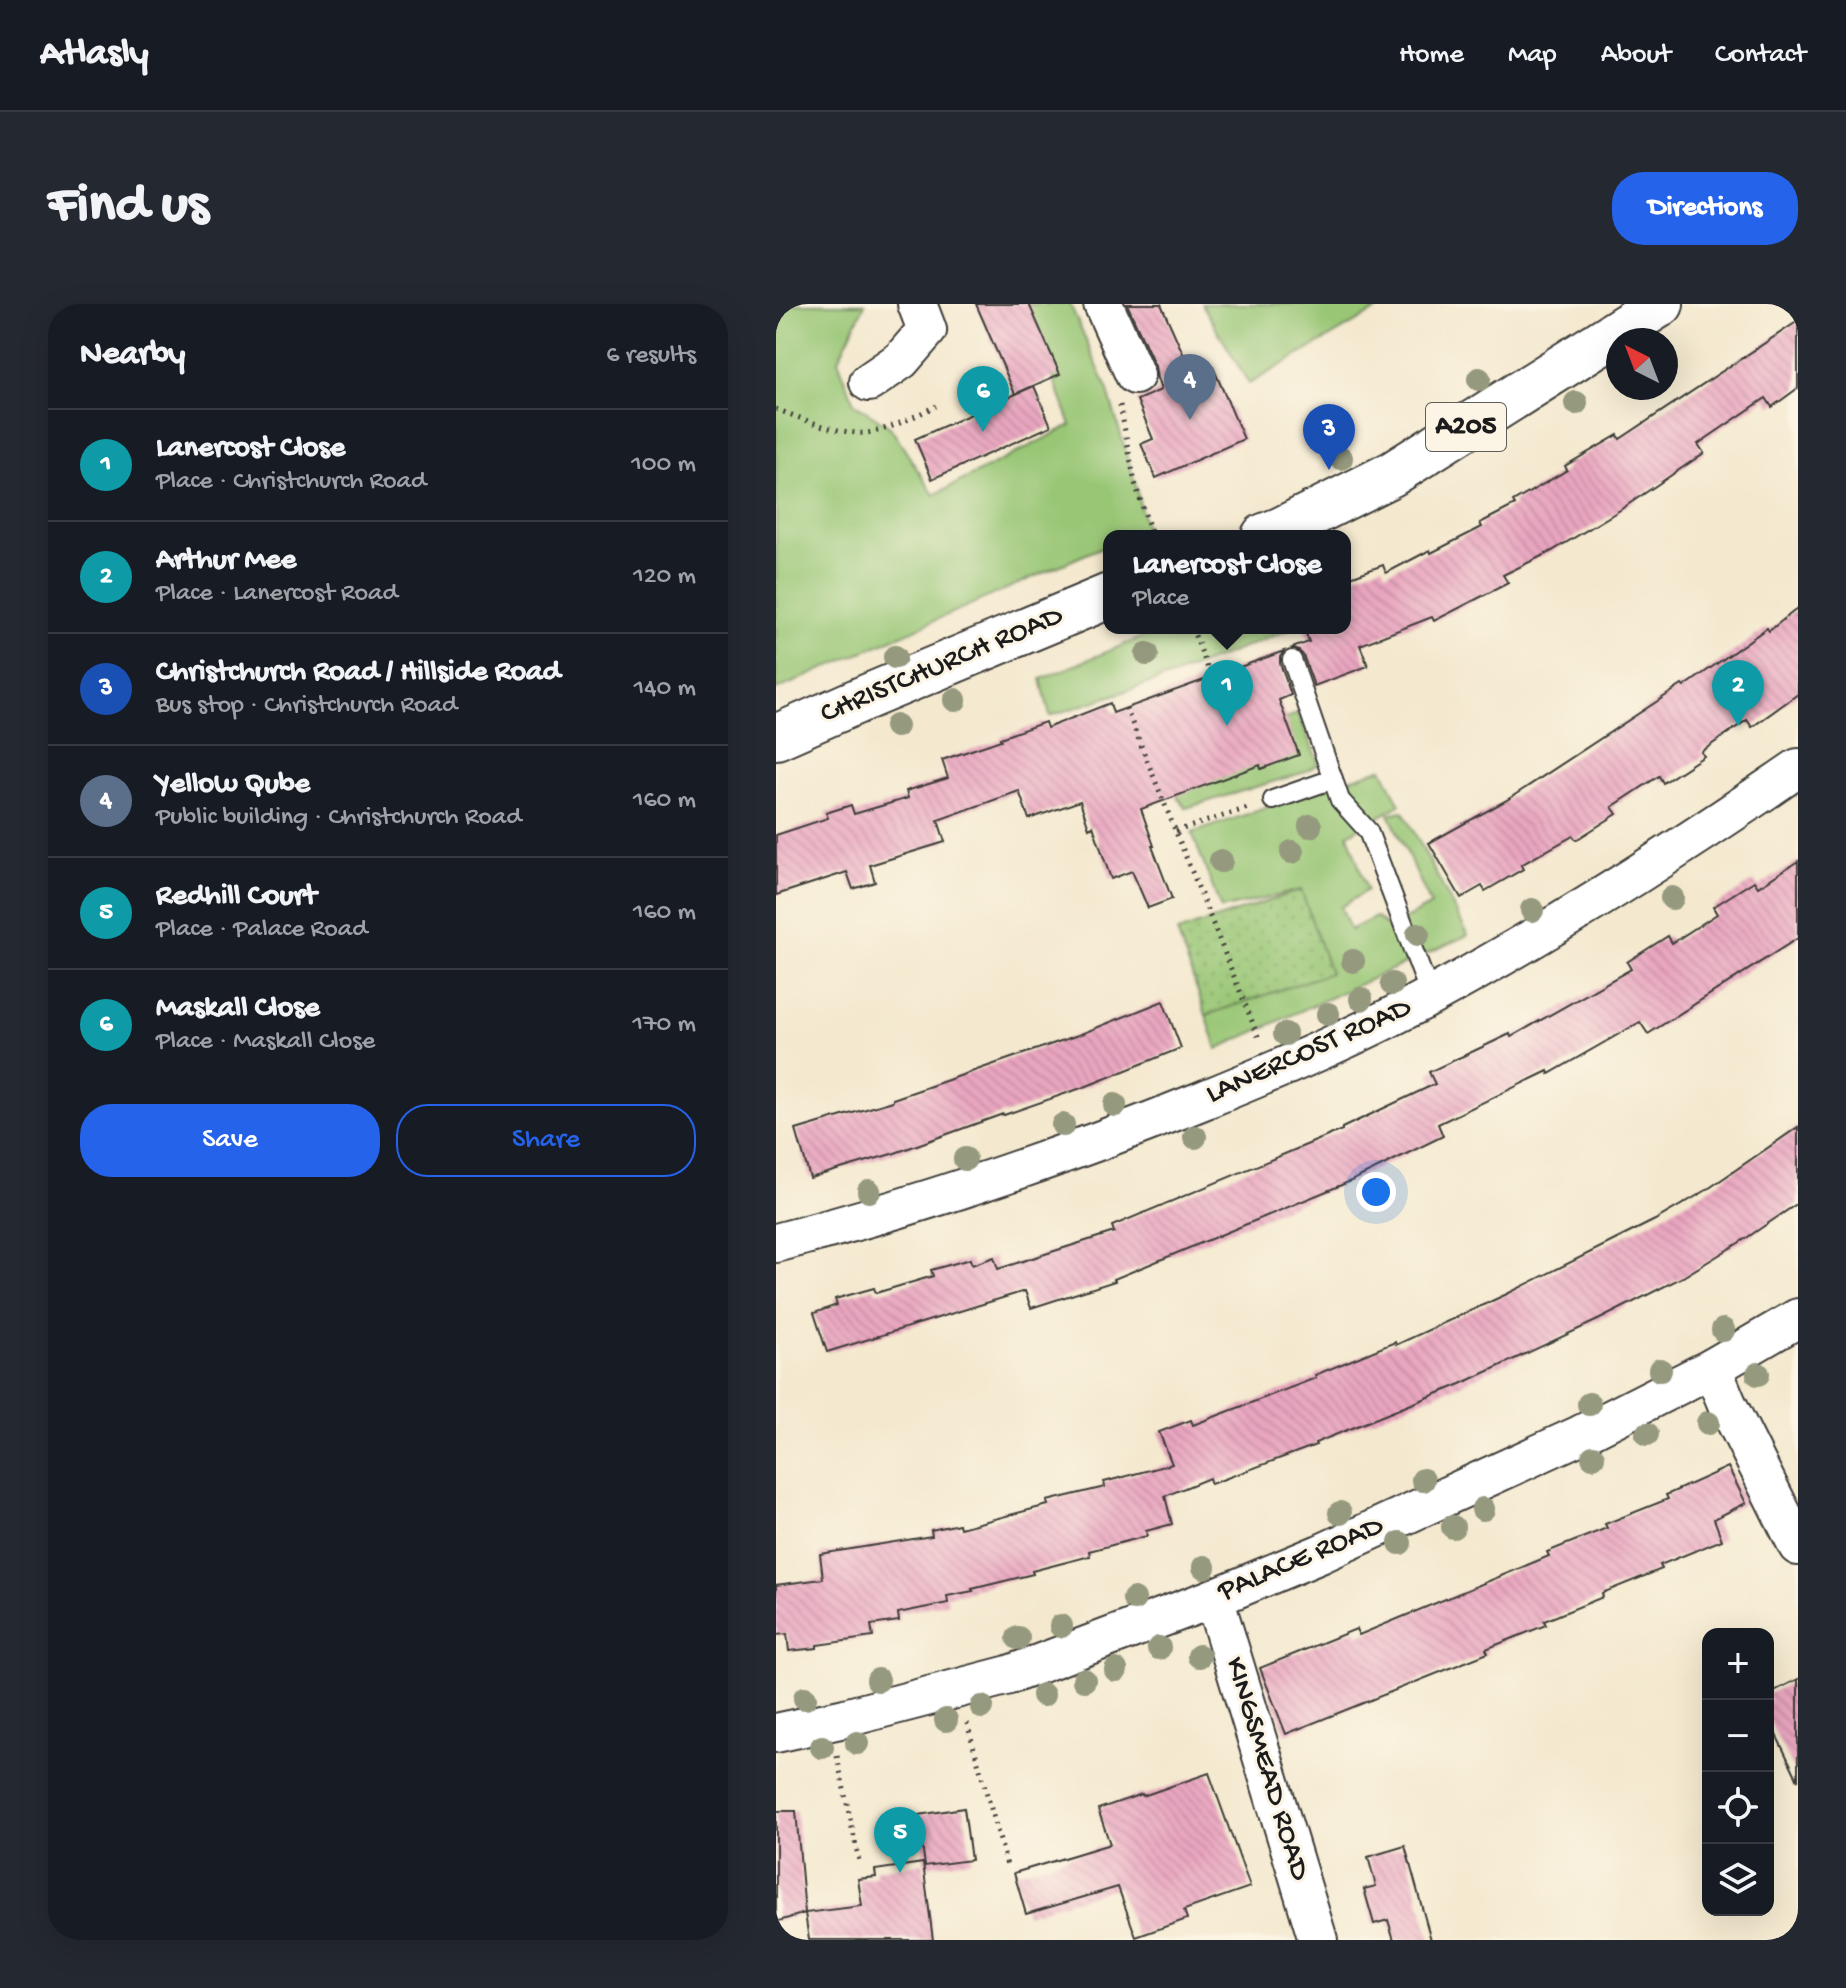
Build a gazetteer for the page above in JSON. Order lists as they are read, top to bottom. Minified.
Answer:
{"streets":{"highway":["A205","CHRISTCHURCH ROAD"],"street":["LANERCOST ROAD","PALACE ROAD","KINGSMEAD ROAD"]},"crossings":[["PALACE ROAD","KINGSMEAD ROAD"]],"north":"top left","page":{"header":"Atlasly","nav":["Home","Map","About","Contact"],"buttons":["Directions",["Save","Share"]],"title":"Find us","heading":["Nearby","6 results"],"pins":["4","6","3","1","2","5"],"list":[{"mark":"1","name":"Lanercost Close","note":"Place · Christchurch Road","value":"100 m"},{"mark":"2","name":"Arthur Mee","note":"Place · Lanercost Road","value":"120 m"},{"mark":"3","name":"Christchurch Road / Hillside Road","note":"Bus stop · Christchurch Road","value":"140 m"},{"mark":"4","name":"Yellow Qube","note":"Public building · Christchurch Road","value":"160 m"},{"mark":"5","name":"Redhill Court","note":"Place · Palace Road","value":"160 m"},{"mark":"6","name":"Maskall Close","note":"Place · Maskall Close","value":"170 m"}],"popup":["Lanercost Close","Place"],"map_buttons":["+","−"]}}
